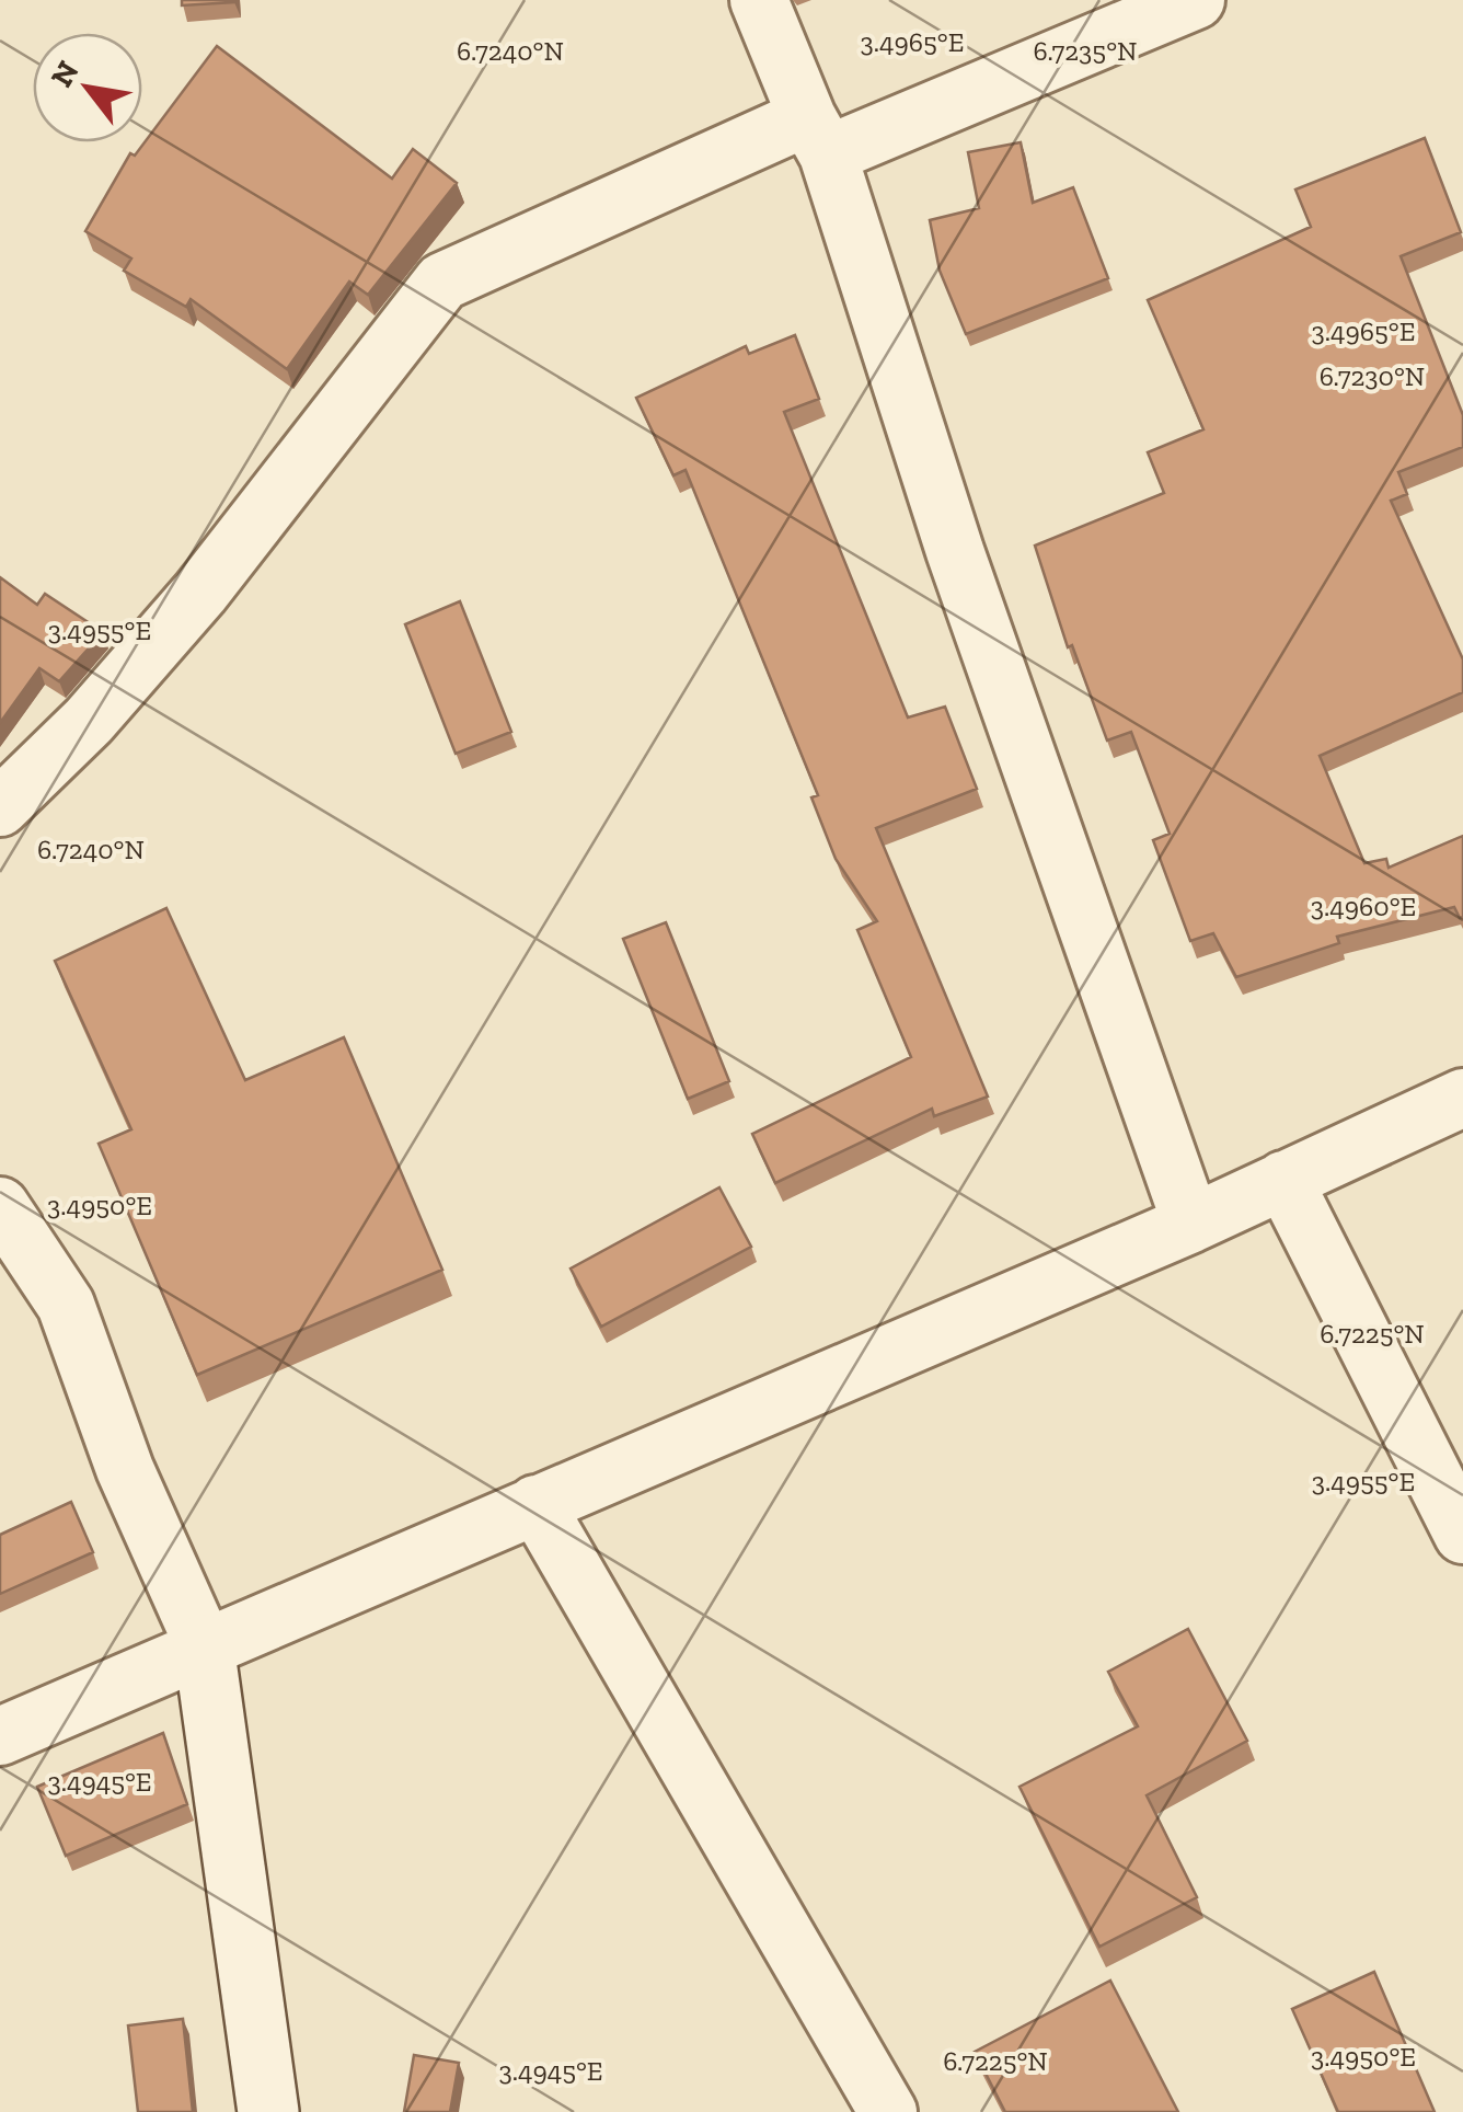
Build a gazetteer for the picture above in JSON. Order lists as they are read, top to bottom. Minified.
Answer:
{"north":"top left","coordinates":["3.4965°E","6.7235°N","6.7240°N","6.7230°N","3.4955°E","3.4960°E","3.4950°E","6.7225°N","3.4945°E"]}
